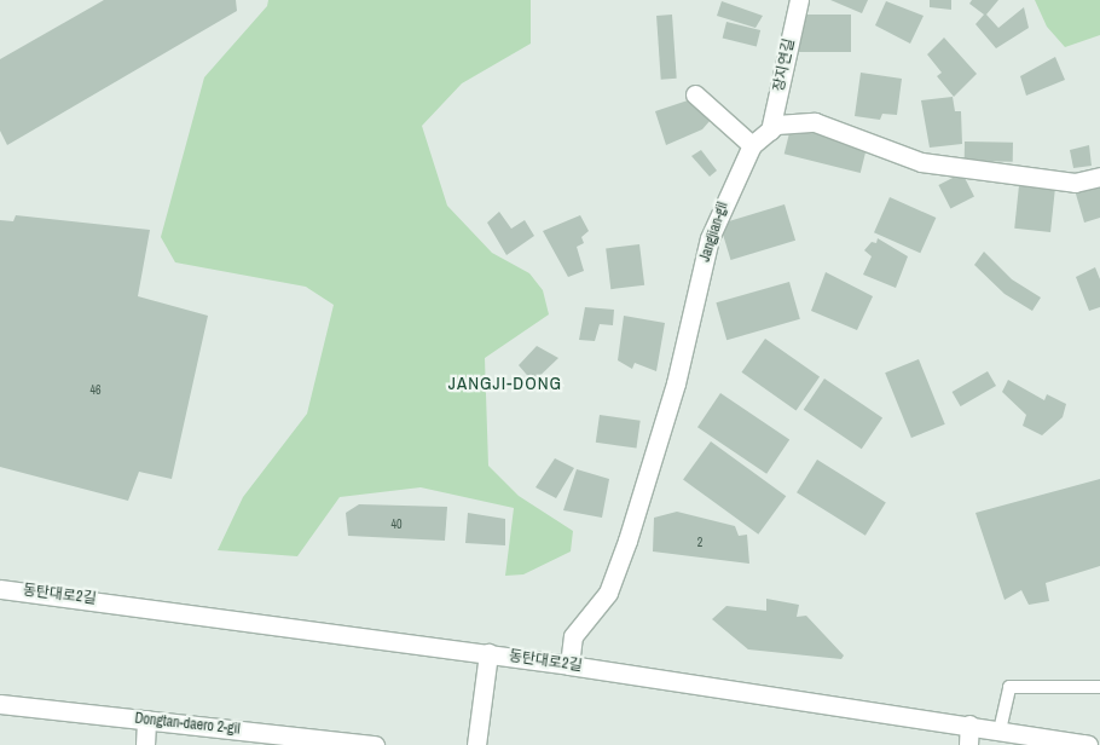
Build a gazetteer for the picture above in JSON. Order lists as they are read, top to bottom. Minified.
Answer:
{"streets":{"street":["장지연길","Jangjian-gil","동탄대로2길","Dongtan-daero 2-gil"]},"crossings":[["장지연길","Jangjian-gil"],["Jangjian-gil","동탄대로2길"]],"districts":["JANGJI-DONG"],"house_numbers":["46","40","2"]}
